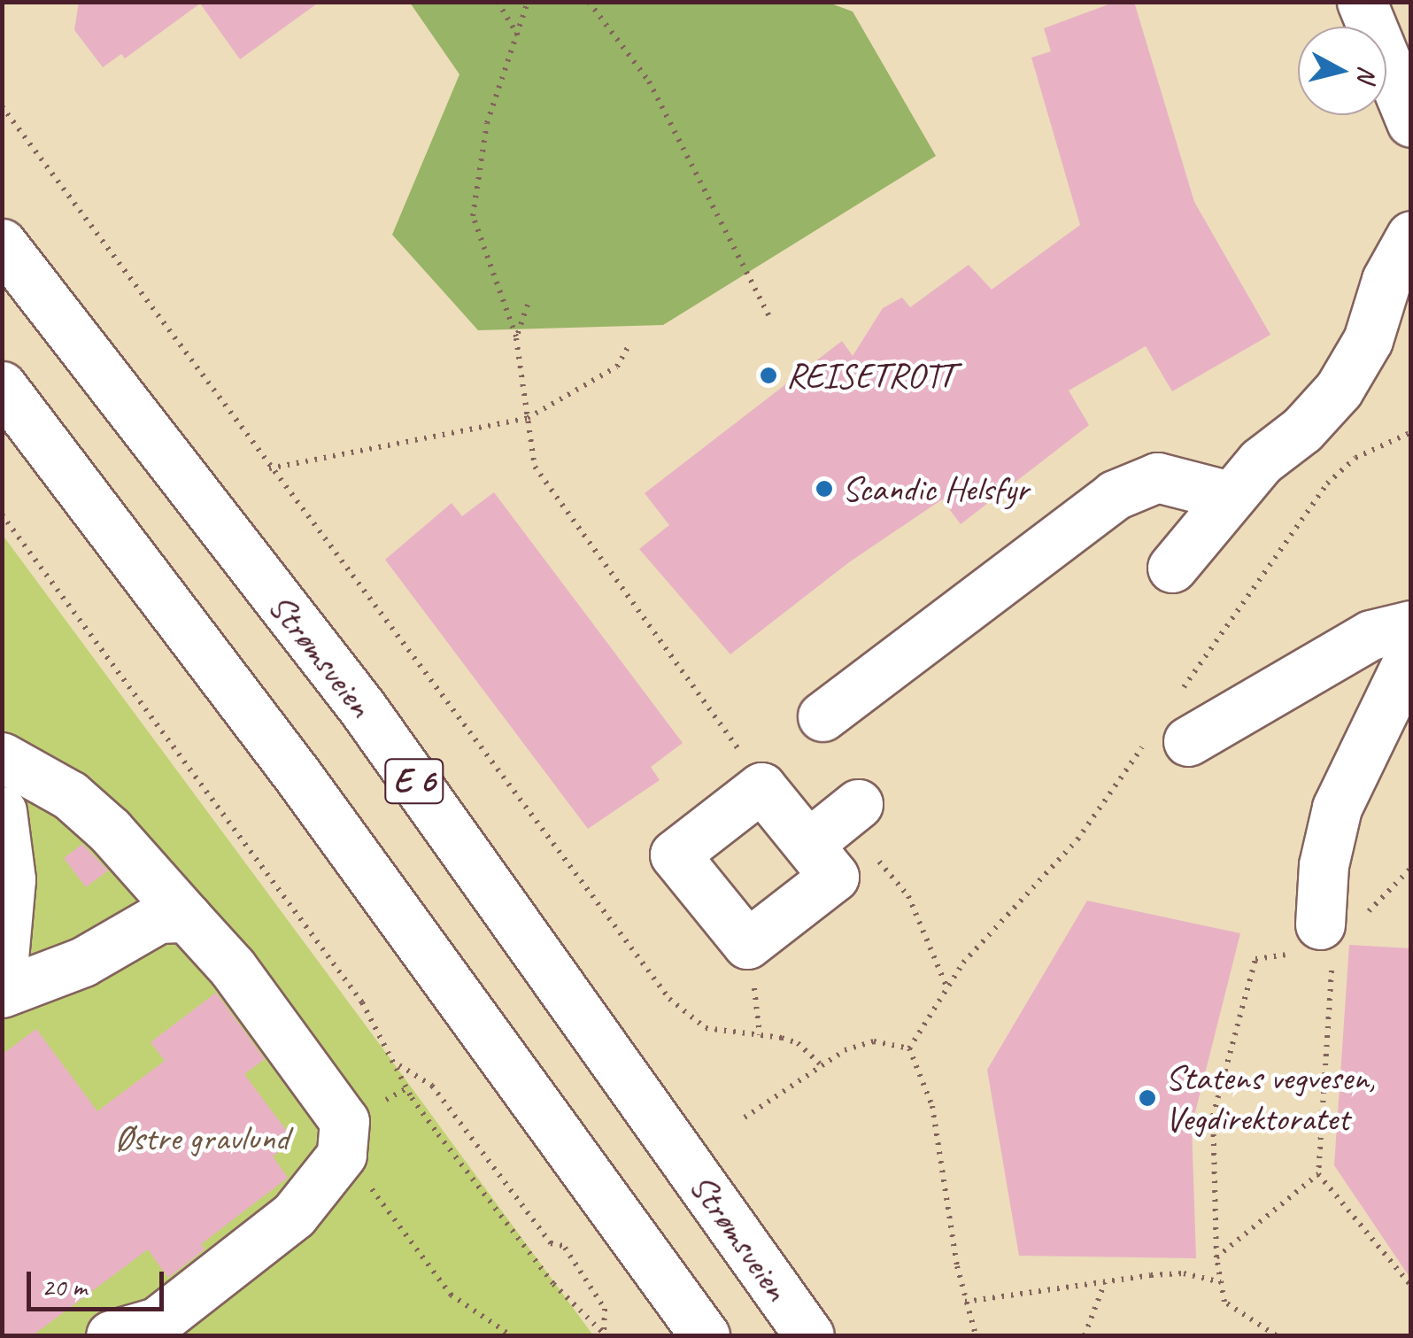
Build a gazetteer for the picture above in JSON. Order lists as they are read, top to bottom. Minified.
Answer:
{"streets":{"main road":["Strømsveien","E 6"]},"parks":["Østre gravlund"],"places":["REISETROTT","Scandic Helsfyr","Statens vegvesen, Vegdirektoratet"],"scale_bar":"20 m","north":"right"}
